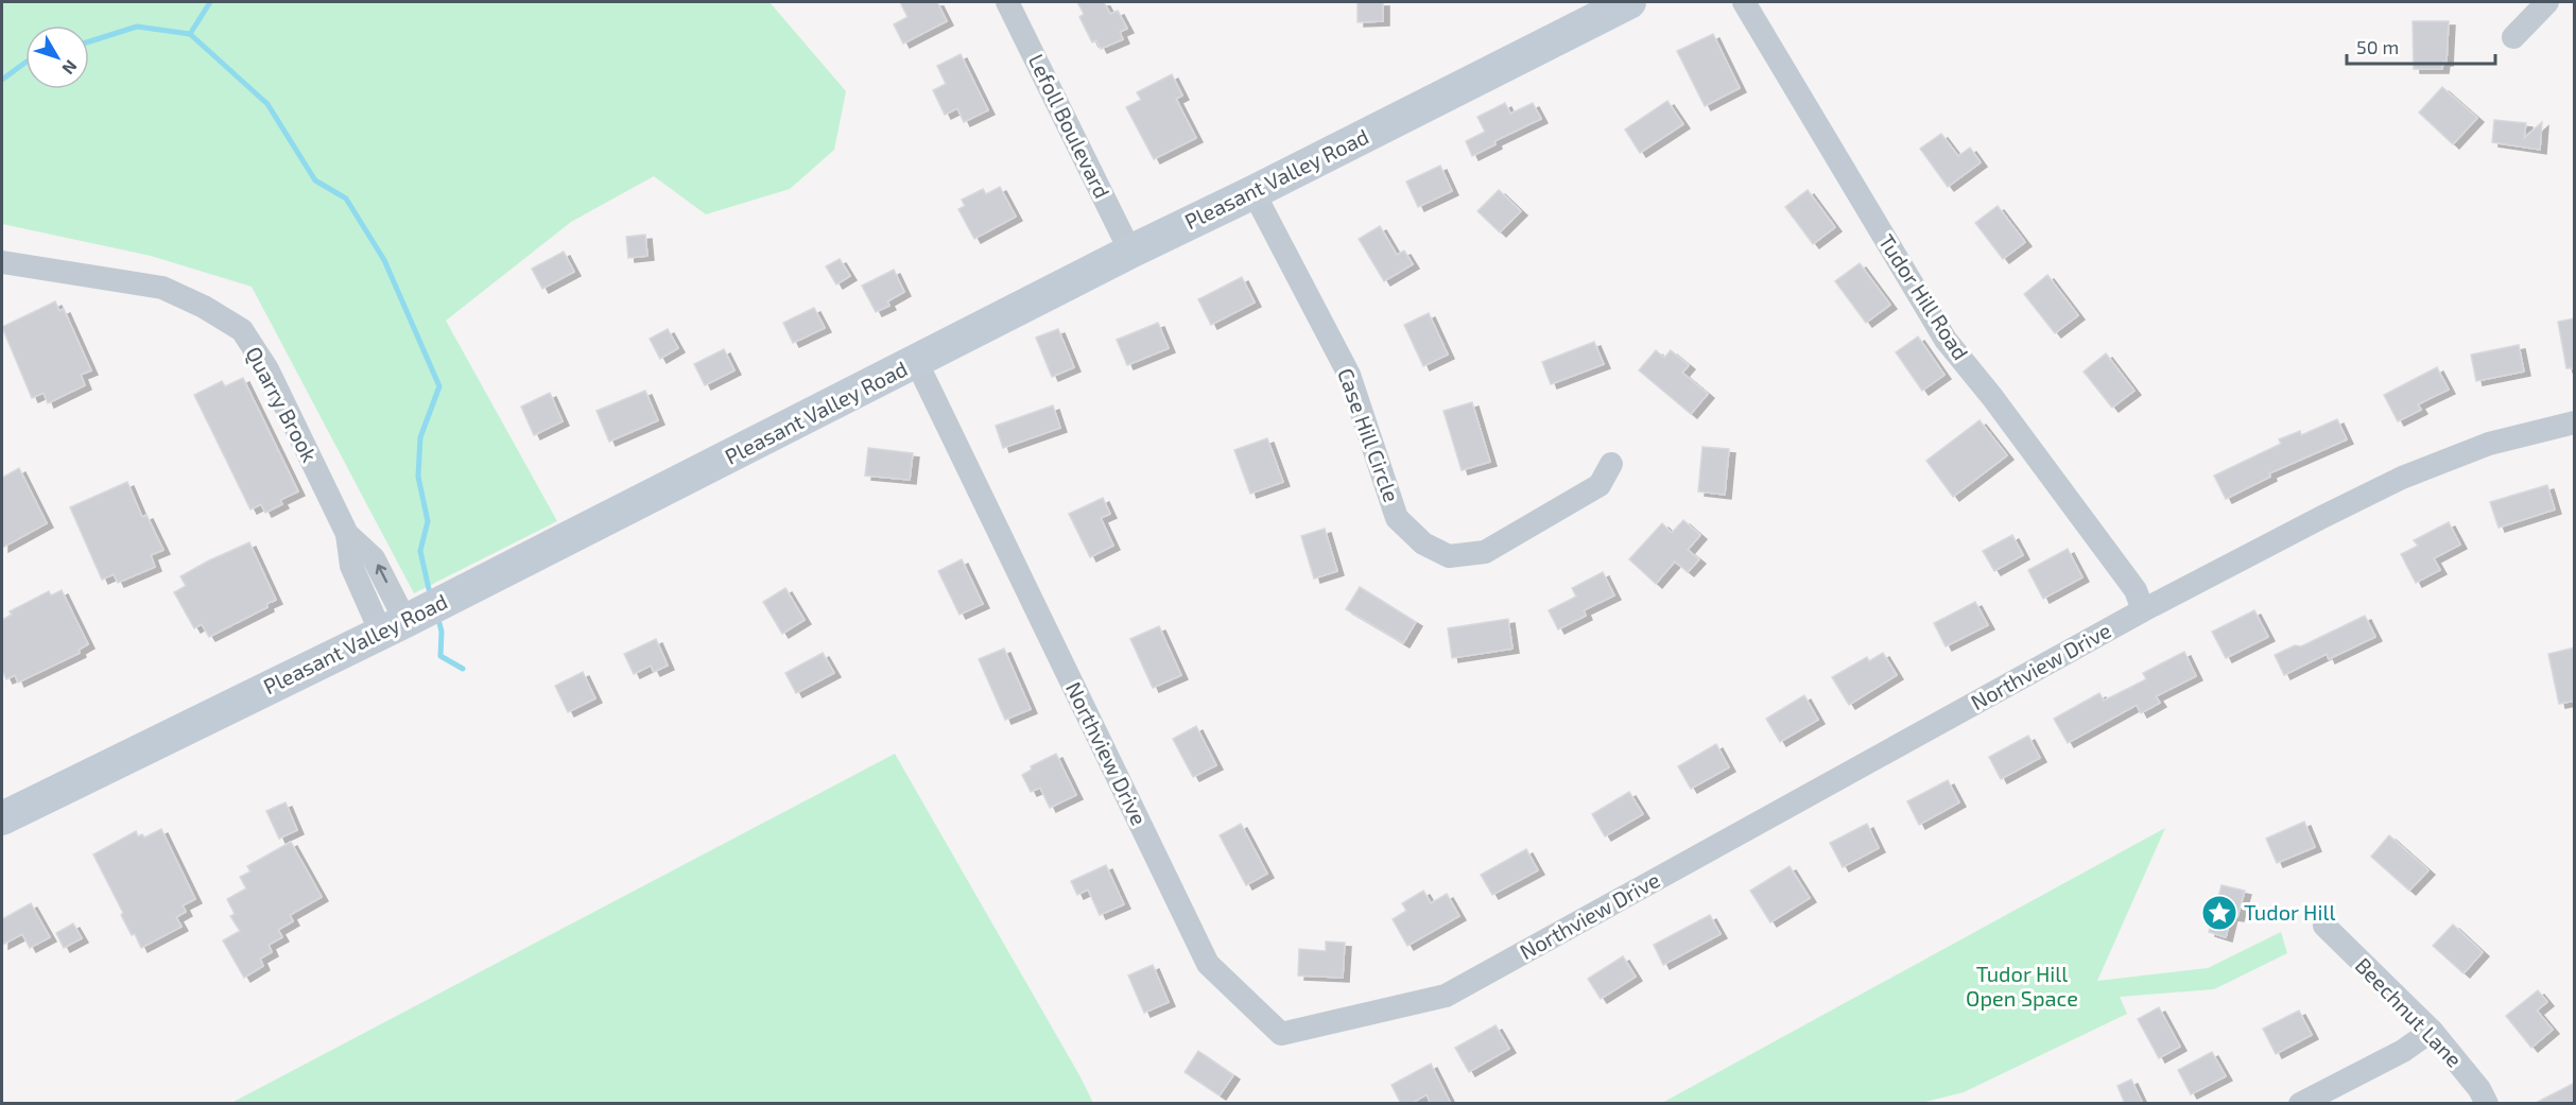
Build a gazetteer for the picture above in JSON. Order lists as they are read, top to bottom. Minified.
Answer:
{"streets":{"main road":["Pleasant Valley Road"],"street":["Lefoll Boulevard","Tudor Hill Road","Quarry Brook","Case Hill Circle","Northview Drive","Beechnut Lane"]},"crossings":[["Lefoll Boulevard","Pleasant Valley Road"],["Pleasant Valley Road","Quarry Brook"],["Pleasant Valley Road","Case Hill Circle"],["Pleasant Valley Road","Northview Drive"],["Tudor Hill Road","Northview Drive"]],"parks":["Tudor Hill Open Space"],"places":{"place":["Tudor Hill"]},"scale_bar":"50 m","north":"bottom right"}
